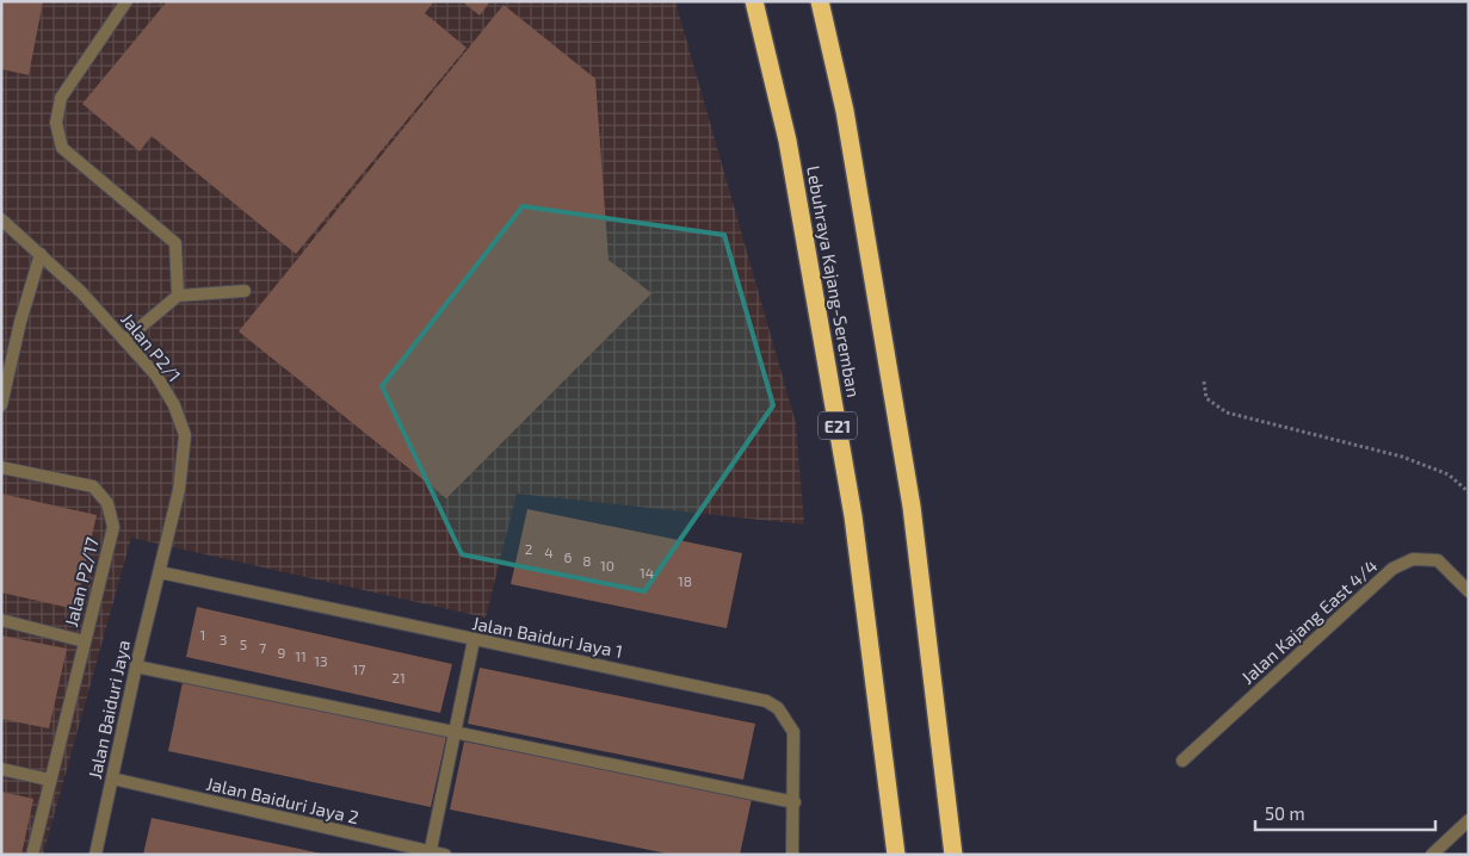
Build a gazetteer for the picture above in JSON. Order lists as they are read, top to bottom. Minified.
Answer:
{"streets":{"highway":["Lebuhraya Kajang-Seremban","E21"],"street":["Jalan P2/1","Jalan P2/17","Jalan Kajang East 4/4","Jalan Baiduri Jaya 1","Jalan Baiduri Jaya","Jalan Baiduri Jaya 2"]},"crossings":[["Jalan P2/1","Jalan Baiduri Jaya 1"],["Jalan P2/1","Jalan Baiduri Jaya"],["Jalan Baiduri Jaya 1","Jalan Baiduri Jaya"],["Jalan Baiduri Jaya","Jalan Baiduri Jaya 2"]],"house_numbers":["2","4","6","8","10","14","18","1","3","5","7","9","11","13","17","21"],"scale_bar":"50 m"}
